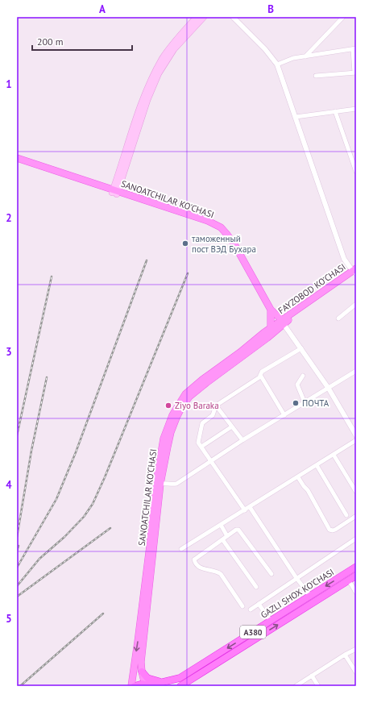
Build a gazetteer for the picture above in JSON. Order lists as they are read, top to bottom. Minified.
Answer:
{"streets":{"highway":["GAZLI SHOX KO'CHASI","A380"],"main road":["SANOATCHILAR KO'CHASI","FAYZOBOD KO'CHASI"]},"crossings":[["SANOATCHILAR KO'CHASI","FAYZOBOD KO'CHASI"]],"places":["таможенный пост ВЭД Бухара","ПОЧТА","Ziyo Baraka"],"scale_bar":"200 m","grid":{"columns":["A","B"],"rows":["1","2","3","4","5"]}}
